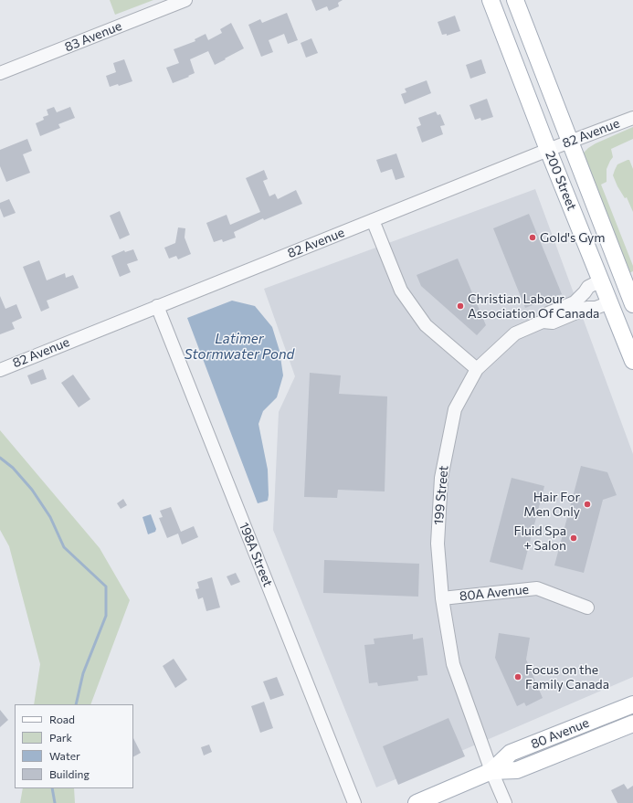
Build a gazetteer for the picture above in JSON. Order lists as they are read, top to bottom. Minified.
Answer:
{"streets":{"main road":["200 Street","80 Avenue"],"street":["83 Avenue","82 Avenue","199 Street","198A Street","80A Avenue"]},"crossings":[["82 Avenue","200 Street"],["82 Avenue","198A Street"],["199 Street","80A Avenue"],["199 Street","80 Avenue"]],"water":["Latimer Stormwater Pond"],"places":["Gold's Gym","Christian Labour Association Of Canada","Hair For Men Only","Fluid Spa + Salon","Focus on the Family Canada"],"legend":["Road","Park","Water","Building"]}
